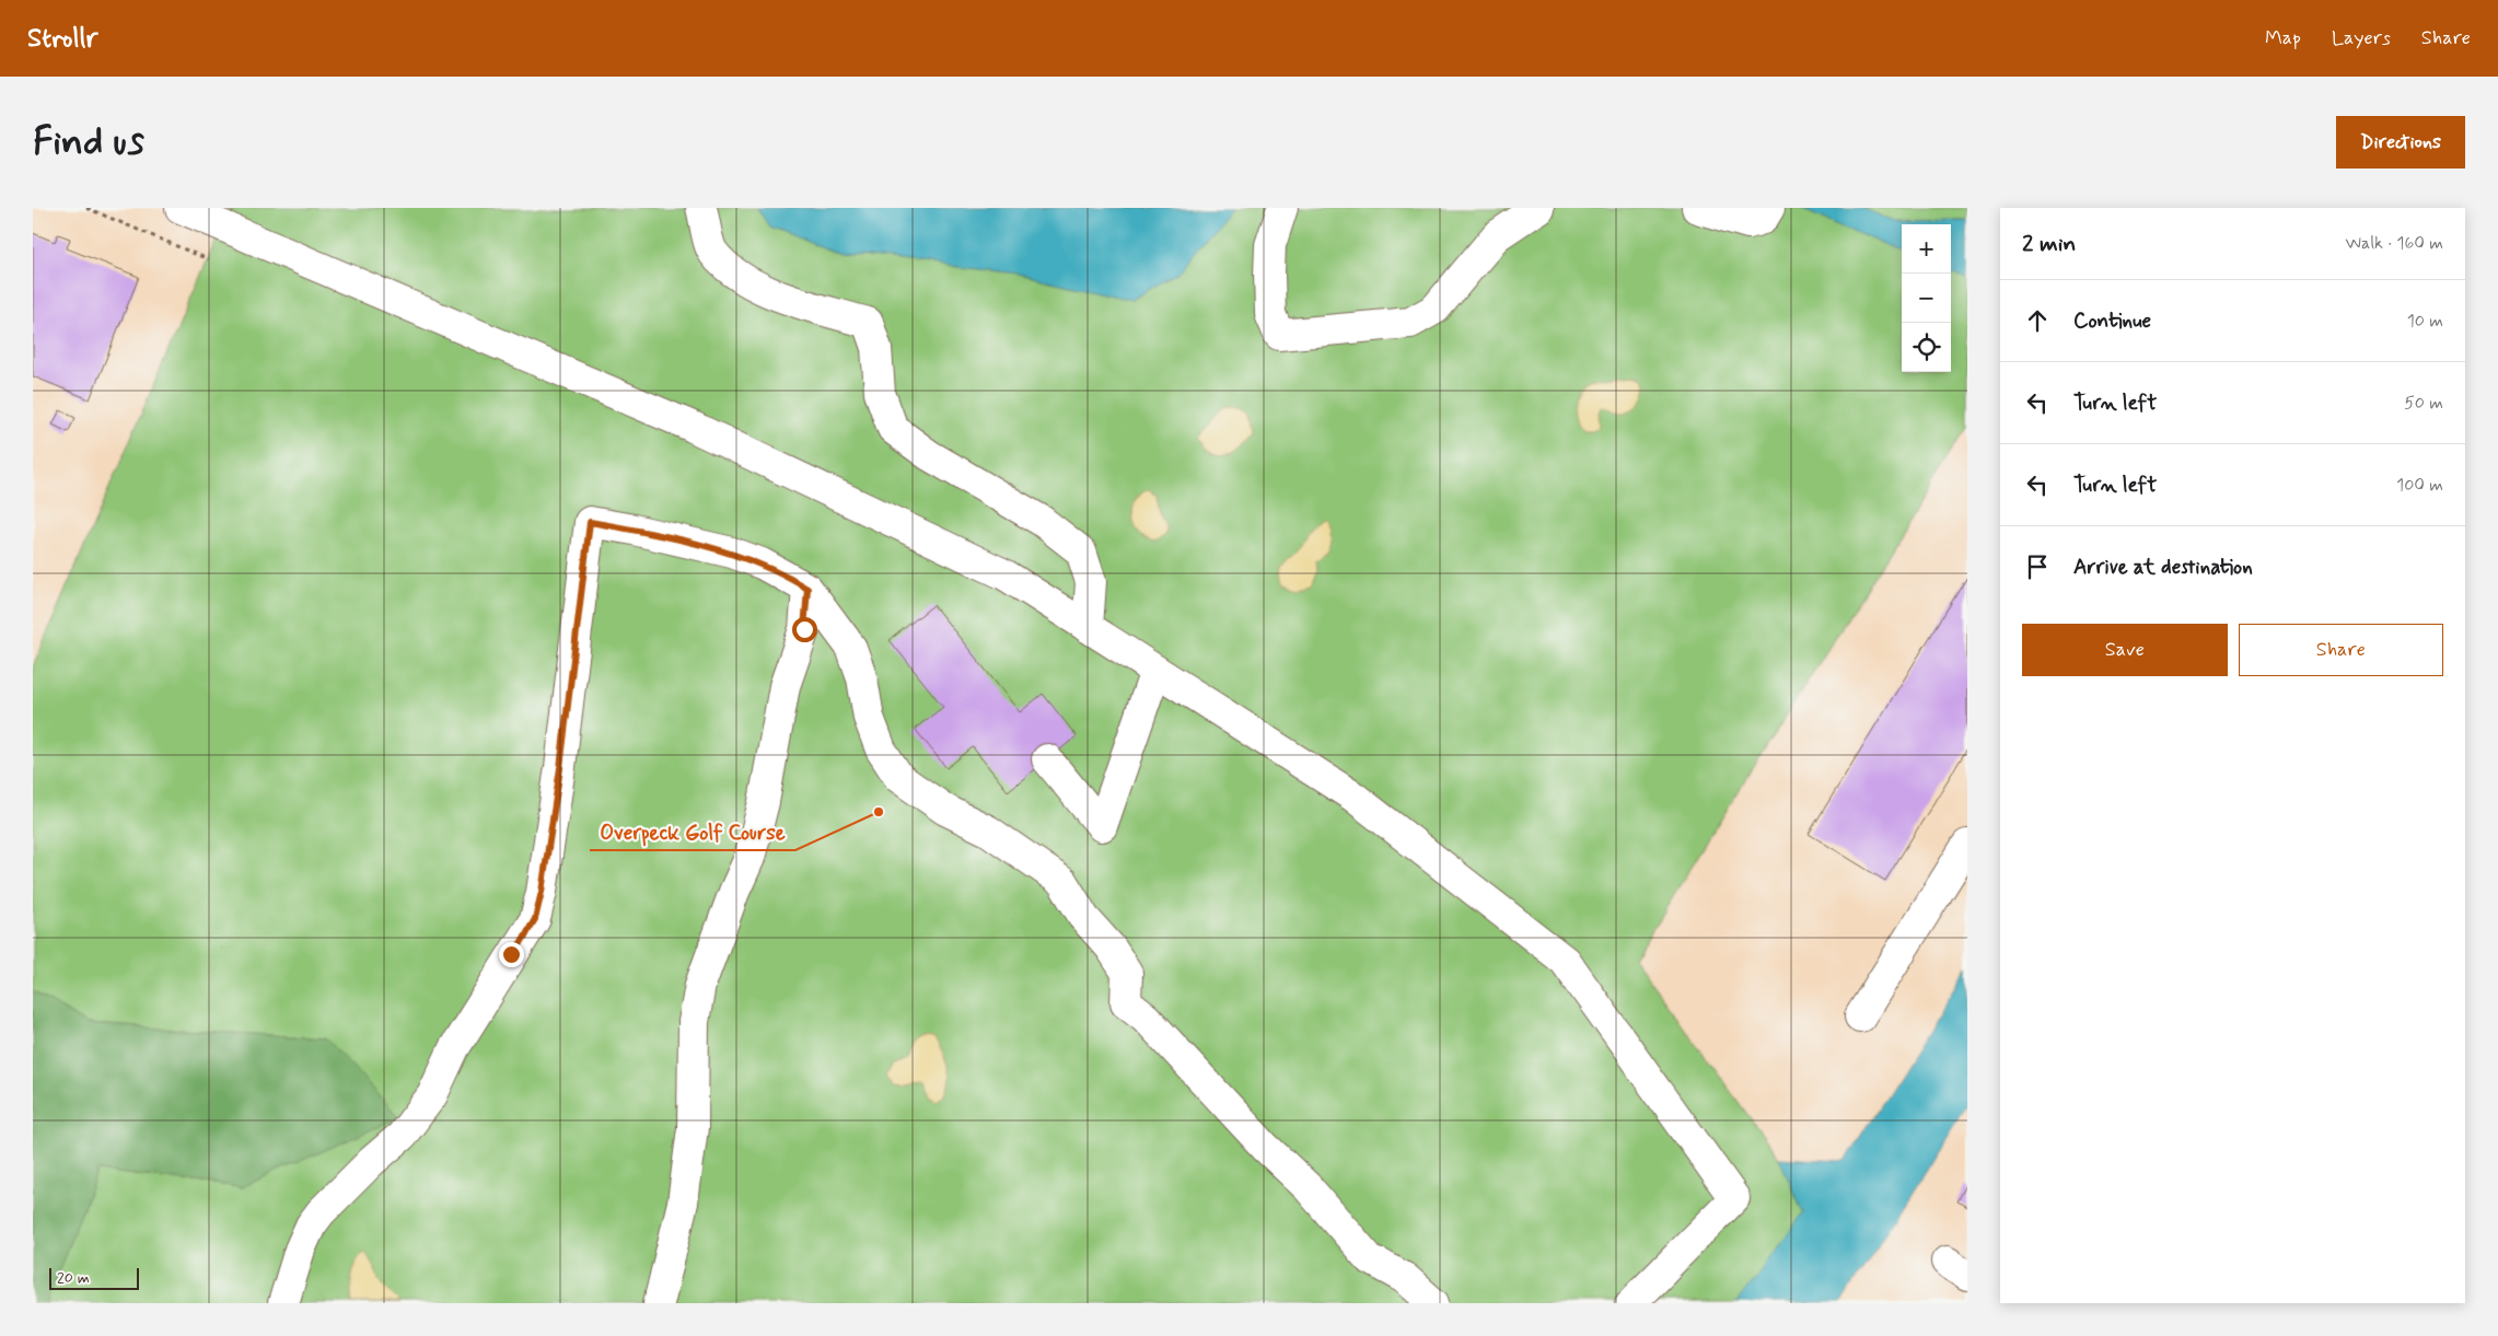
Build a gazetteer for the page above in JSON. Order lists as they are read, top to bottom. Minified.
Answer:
{"places":["Overpeck Golf Course"],"scale_bar":"20 m","page":{"header":"Strollr","nav":["Map","Layers","Share"],"buttons":["Directions",["Save","Share"]],"title":"Find us","heading":["2 min","Walk · 160 m"],"map_buttons":["+","−"],"list":[["Continue","10 m"],["Turn left","50 m"],["Turn left","100 m"],"Arrive at destination"],"scale":"20 m"}}
